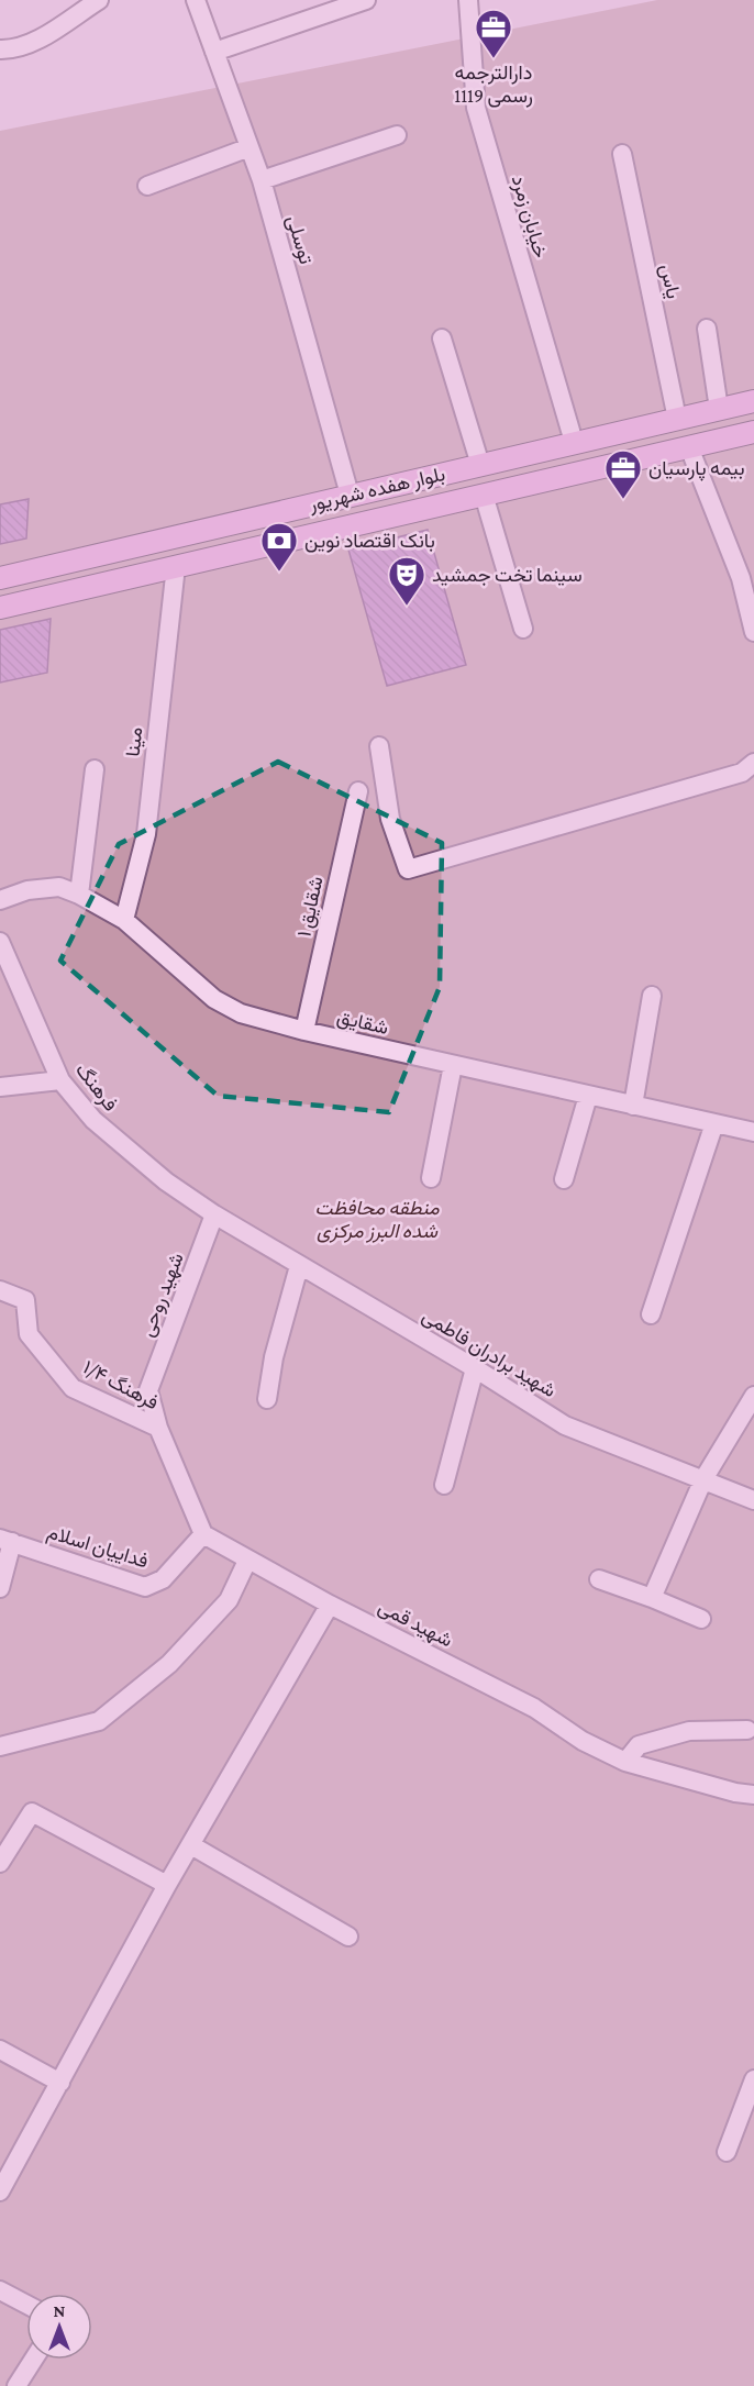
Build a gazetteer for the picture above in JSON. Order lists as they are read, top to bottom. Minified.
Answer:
{"streets":{"main road":["بلوار هفده شهریور"],"street":["خیابان زمرد","توسلی","یاس","مینا","شقایق ۱","شقایق","فرهنگ","شهید روحی","شهید برادران فاطمی","فرهنگ ۱/۴","فداییان اسلام","شهید قمی"]},"crossings":[["خیابان زمرد","بلوار هفده شهریور"],["توسلی","بلوار هفده شهریور"],["یاس","بلوار هفده شهریور"],["بلوار هفده شهریور","مینا"],["مینا","شقایق"],["شقایق ۱","شقایق"],["فرهنگ","شهید روحی"],["فرهنگ","شهید برادران فاطمی"],["شهید روحی","شهید برادران فاطمی"],["شهید روحی","فرهنگ ۱/۴"],["فداییان اسلام","شهید قمی"]],"parks":["منطقه محافظت شده البرز مرکزی"],"places":{"office":["دارالترجمه رسمی 1119","بیمه پارسیان"],"bank":["بانک اقتصاد نوین"],"theatre":["سینما تخت جمشید"]},"north":"top"}
